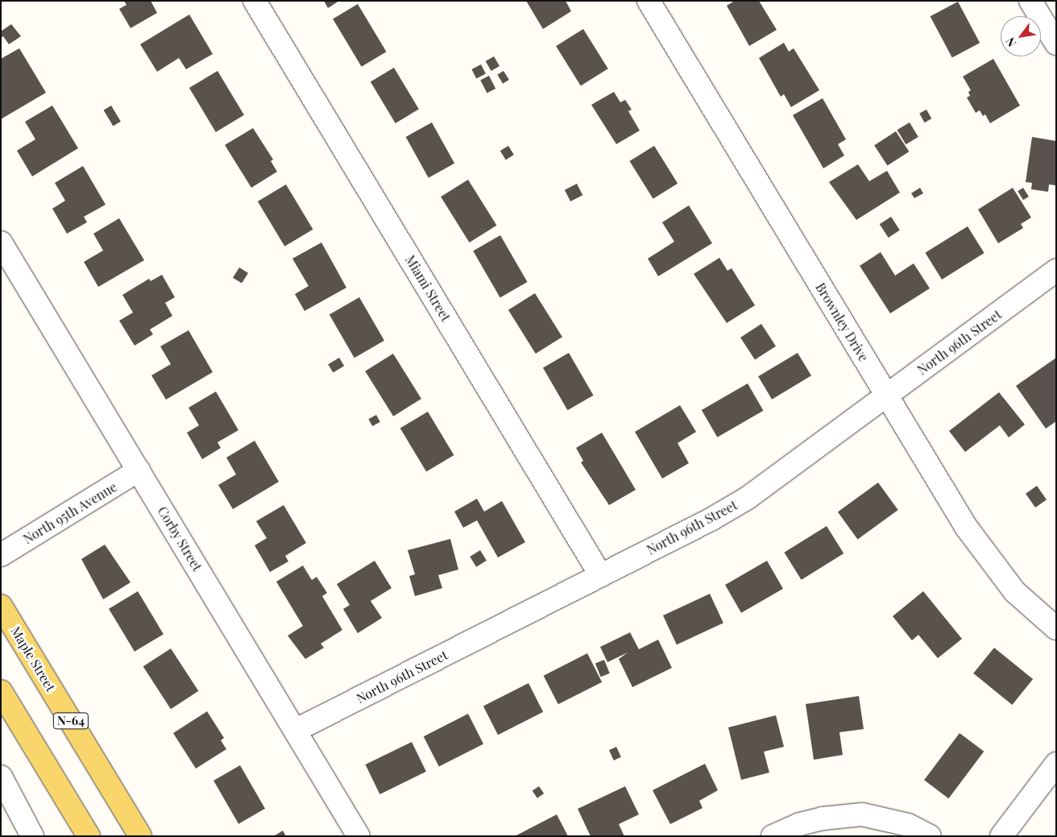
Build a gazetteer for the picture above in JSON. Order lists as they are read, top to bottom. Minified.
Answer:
{"streets":{"main road":["Maple Street","N-64"],"street":["Miami Street","Brownley Drive","North 96th Street","North 95th Avenue","Corby Street"]},"crossings":[["Miami Street","North 96th Street"],["Brownley Drive","North 96th Street"],["North 96th Street","Corby Street"],["North 95th Avenue","Corby Street"]],"north":"bottom left"}
